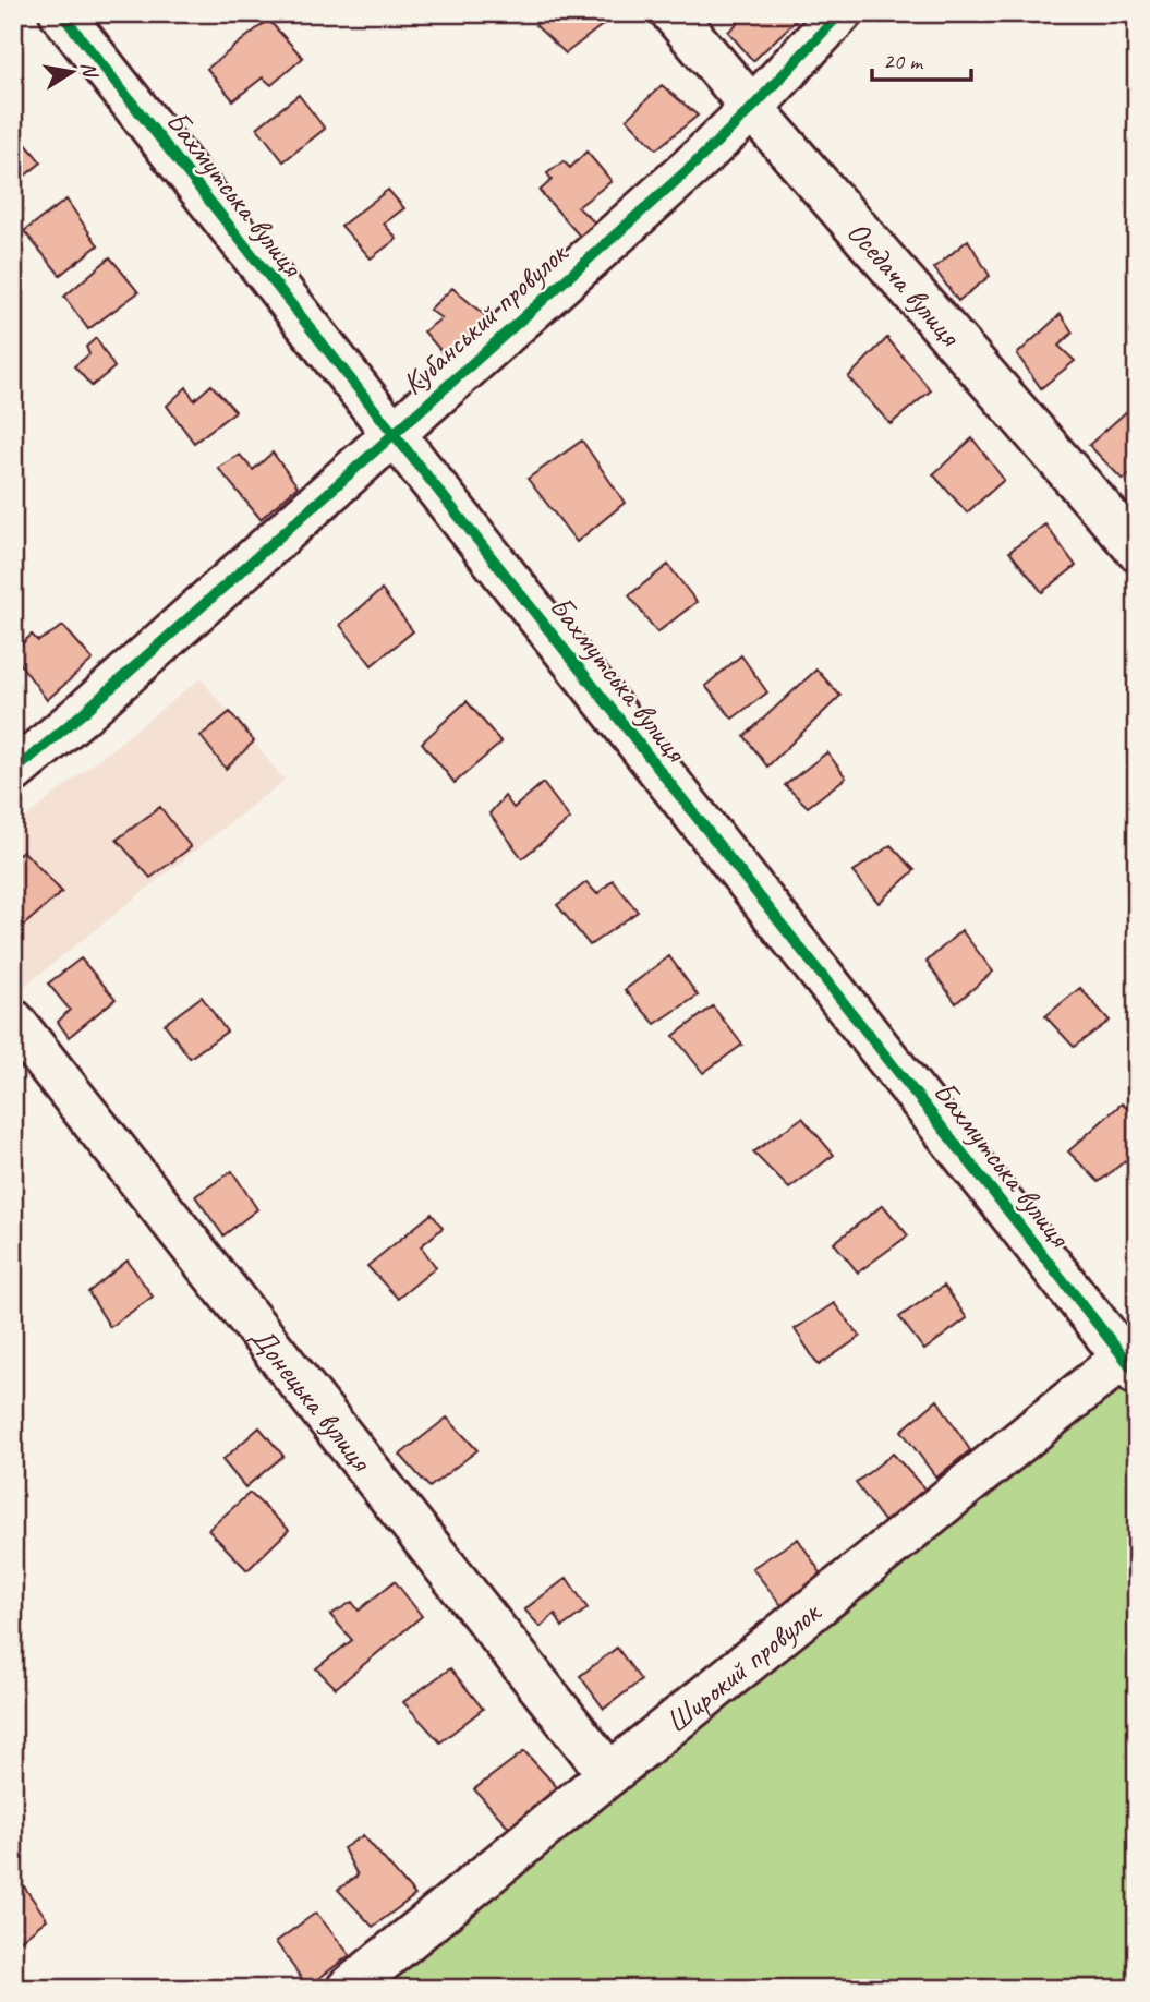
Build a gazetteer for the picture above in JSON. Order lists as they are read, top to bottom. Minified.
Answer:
{"streets":{"street":["Бахмутська вулиця","Оседача вулиця","Кубанський провулок","Донецька вулиця","Широкий провулок"]},"crossings":[["Бахмутська вулиця","Кубанський провулок"],["Бахмутська вулиця","Широкий провулок"],["Оседача вулиця","Кубанський провулок"],["Донецька вулиця","Широкий провулок"]],"scale_bar":"20 m","north":"right"}
